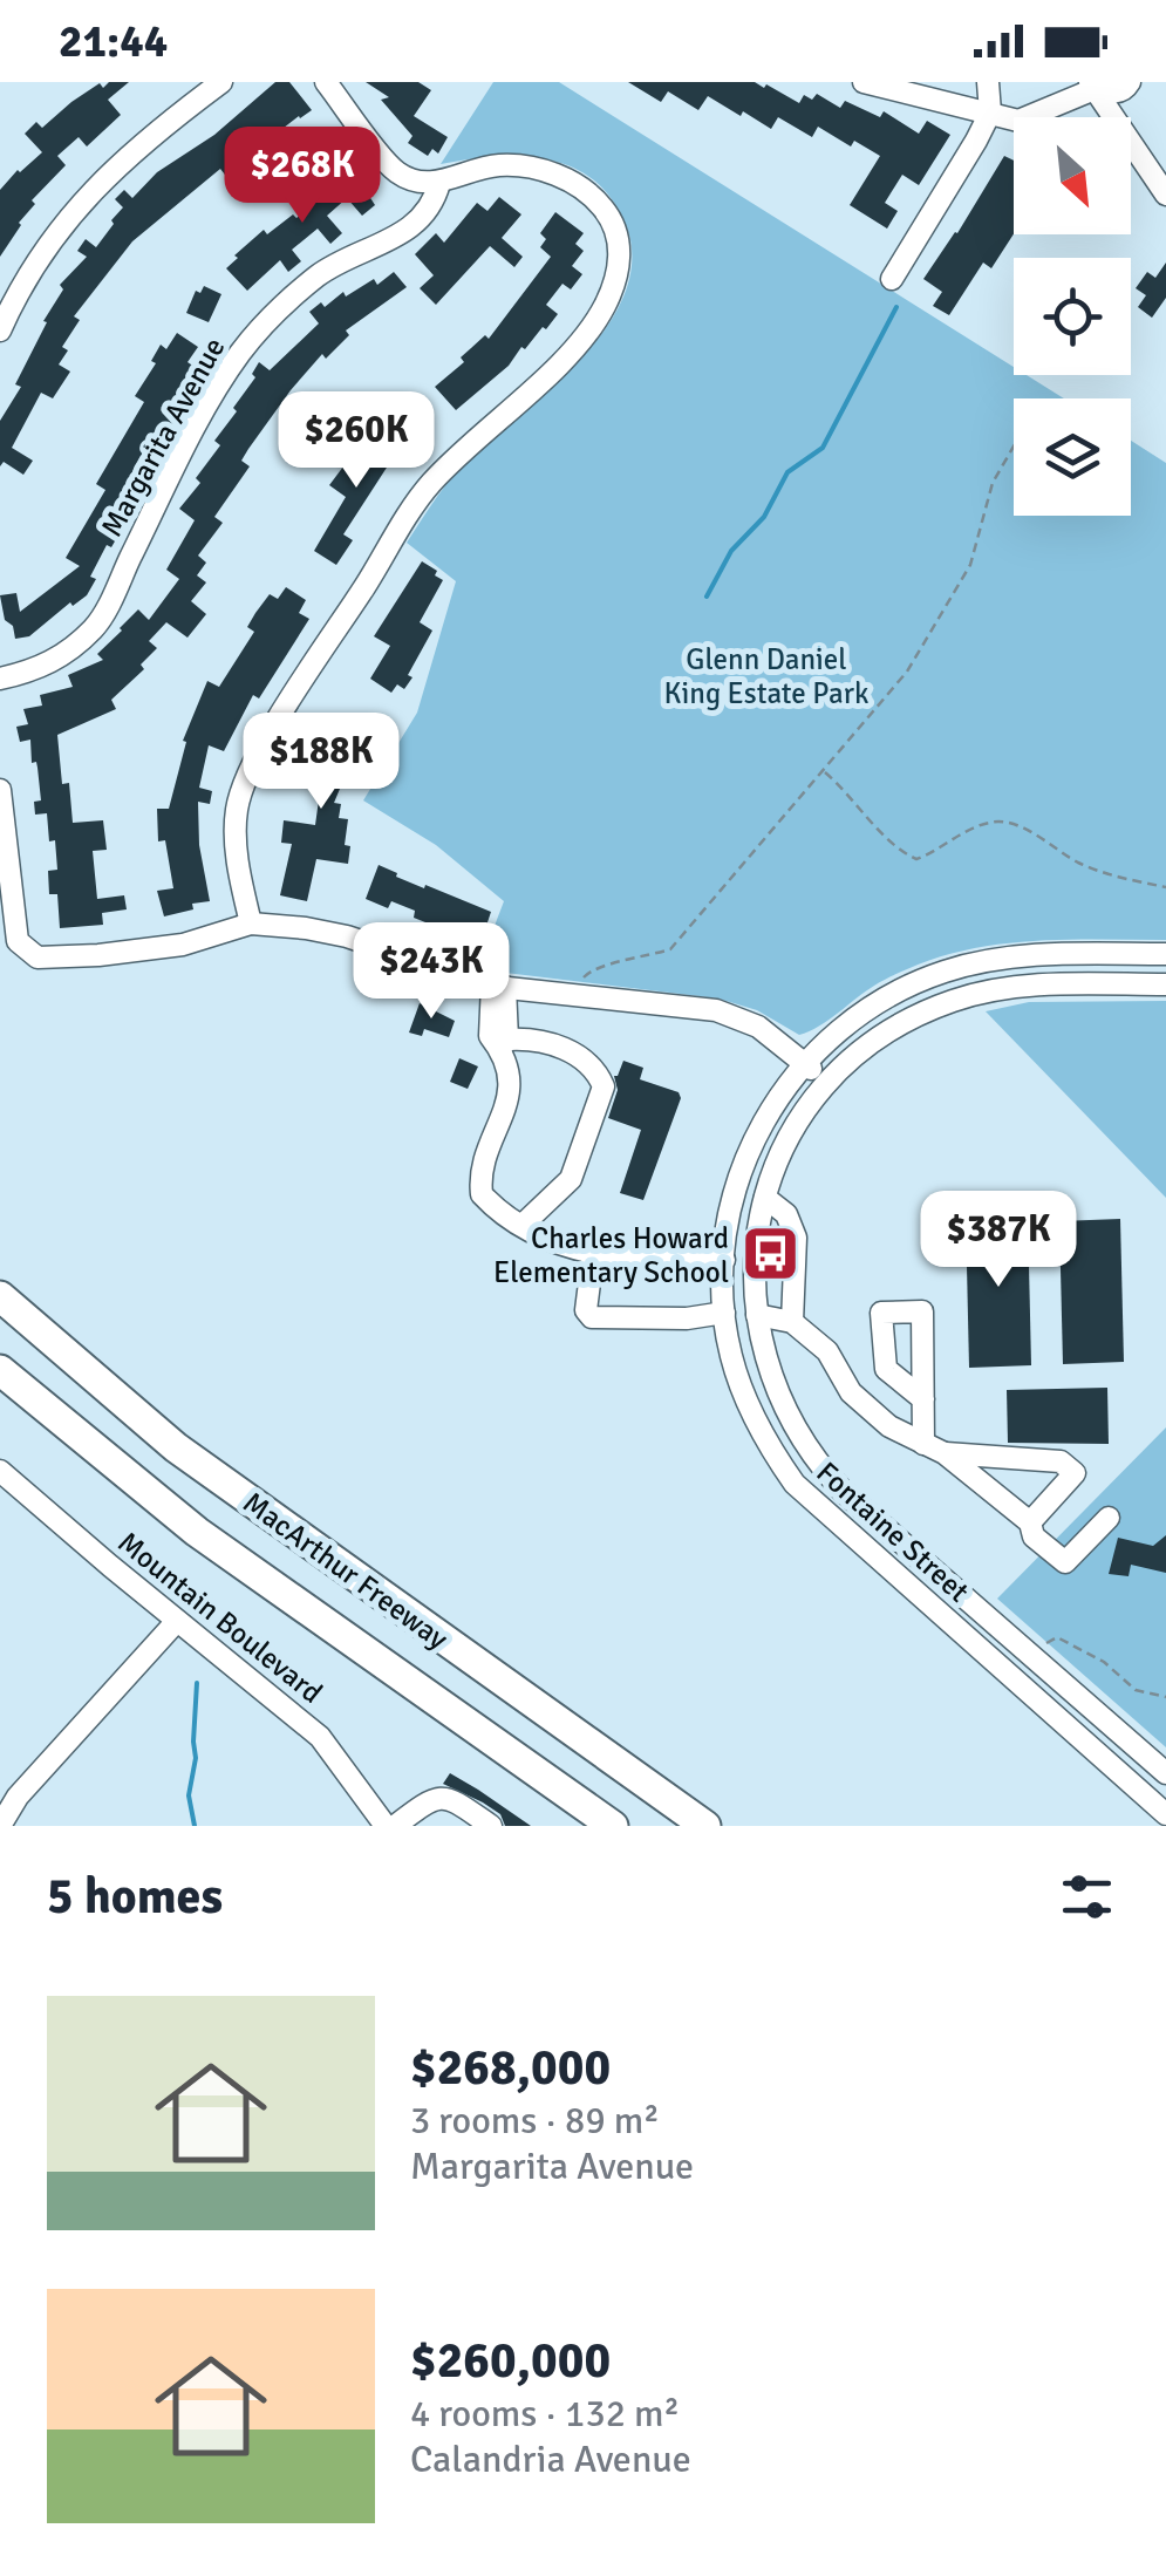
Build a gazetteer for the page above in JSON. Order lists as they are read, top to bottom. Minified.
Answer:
{"streets":{"highway":["MacArthur Freeway"],"street":["Margarita Avenue","Fontaine Street","Mountain Boulevard"]},"parks":["Glenn Daniel King Estate Park"],"places":{"bus stop":["Charles Howard Elementary School"]},"north":"bottom right","page":{"status":"21:44","price":["$268K","$260K","$188K","$243K","$387K"],"heading":"5 homes","list":[{"name":"$268,000","note":"3 rooms · 89 m² · Margarita Avenue"},{"name":"$260,000","note":"4 rooms · 132 m² · Calandria Avenue"}]}}
